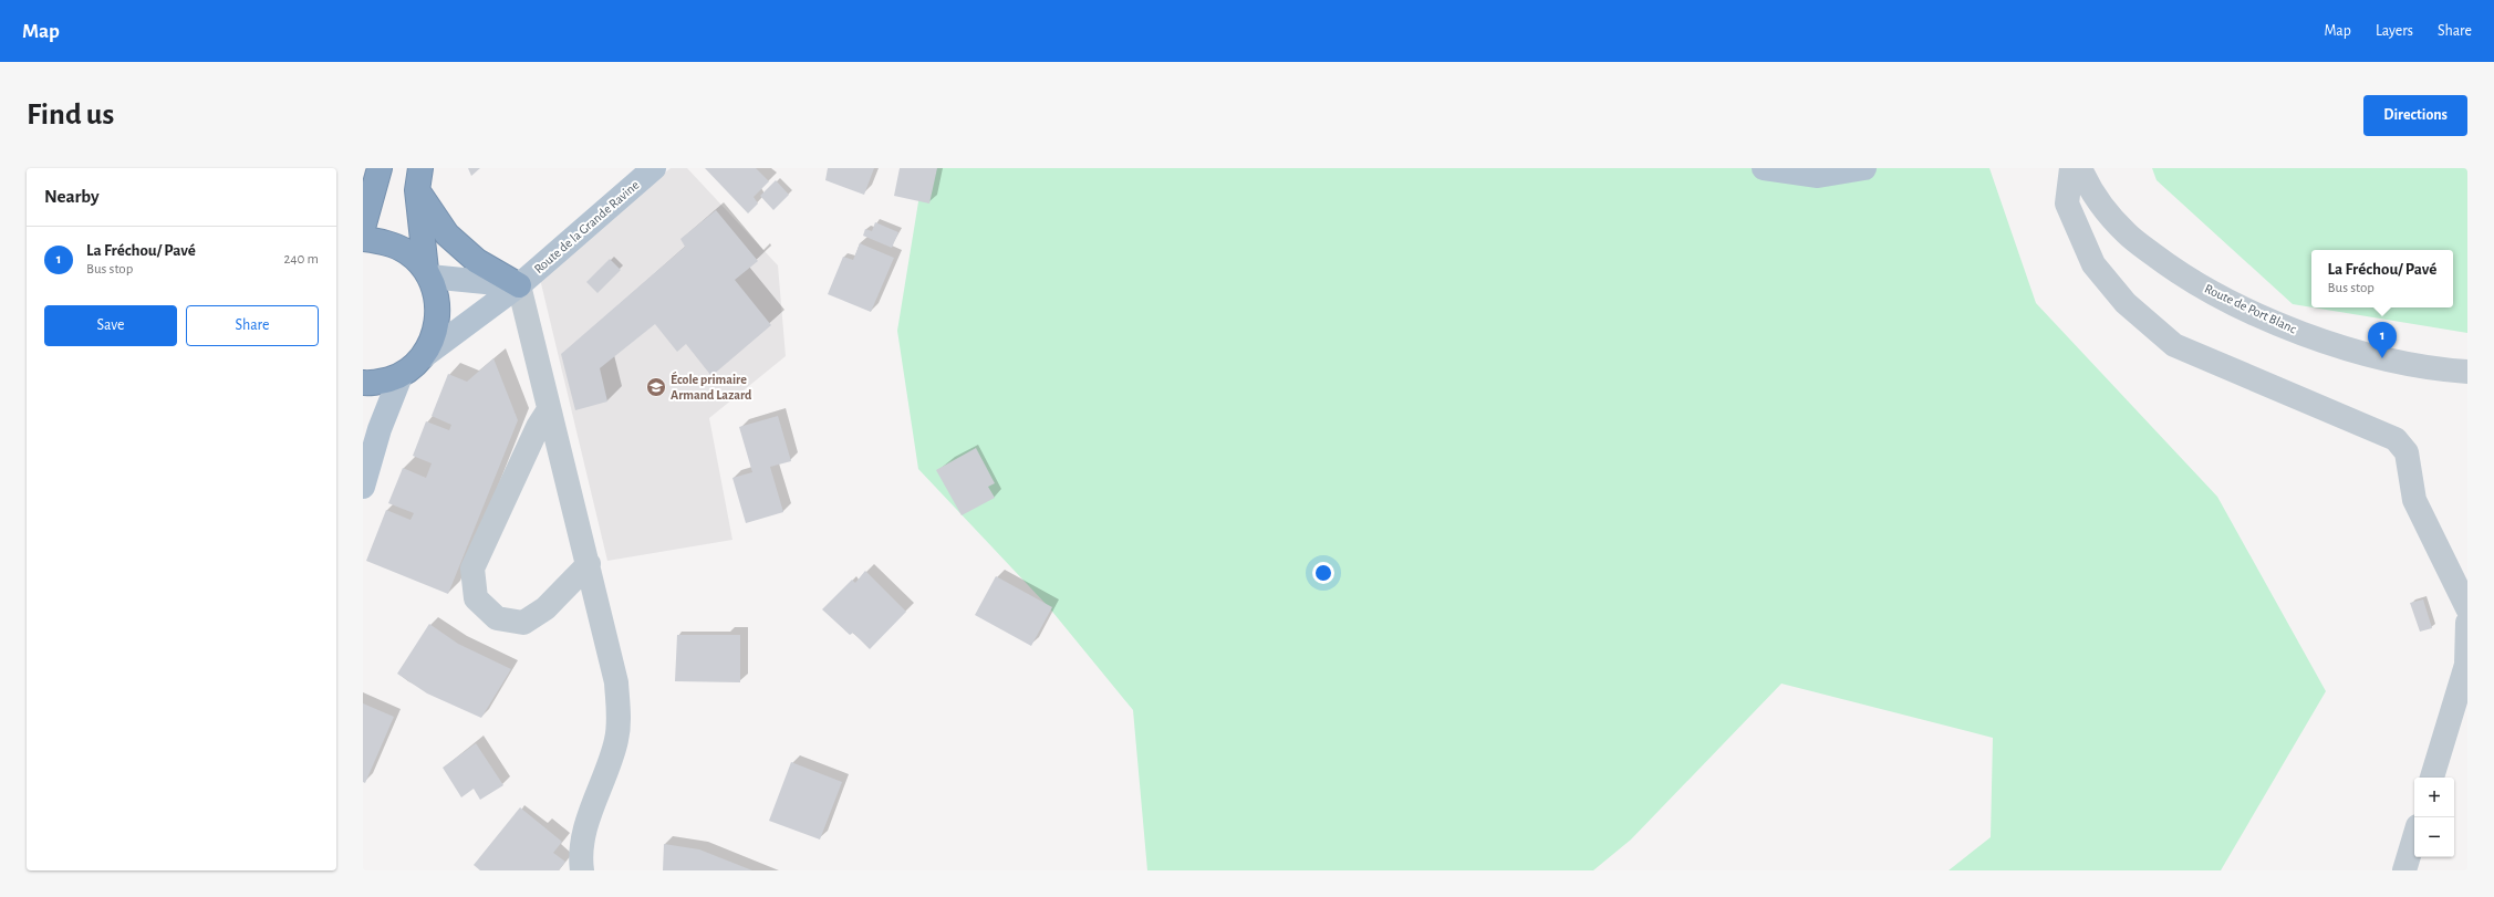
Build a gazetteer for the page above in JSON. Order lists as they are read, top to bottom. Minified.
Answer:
{"streets":{"main road":["Route de la Grande Ravine"],"street":["Route de Port Blanc"]},"places":{"school or university":["École primaire Armand Lazard"]},"page":{"header":"Map","nav":["Map","Layers","Share"],"buttons":["Directions",["Save","Share"]],"title":"Find us","heading":"Nearby","list":[{"mark":"1","name":"La Fréchou/ Pavé","note":"Bus stop","value":"240 m"}],"popup":["La Fréchou/ Pavé","Bus stop"],"pins":"1","map_buttons":["+","−"]}}
